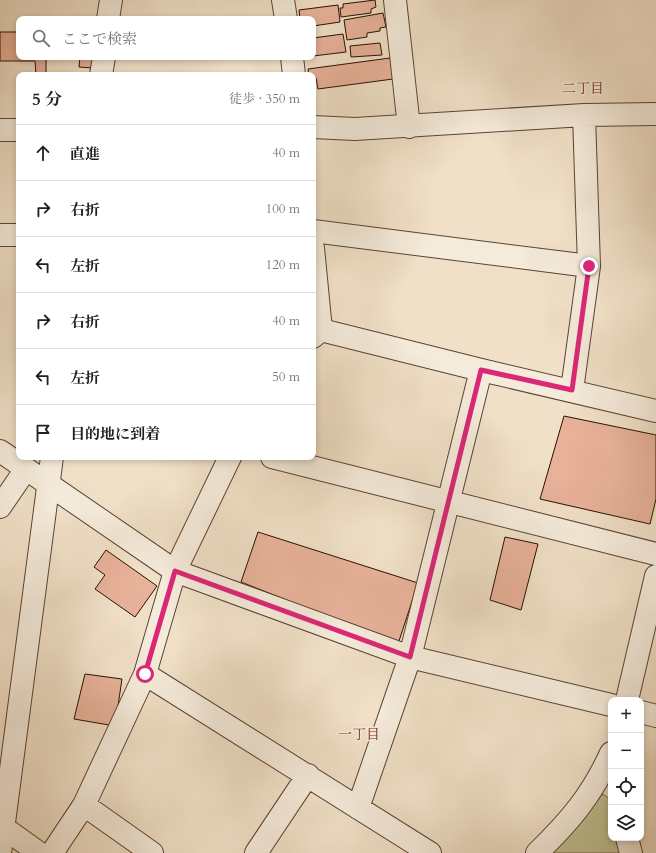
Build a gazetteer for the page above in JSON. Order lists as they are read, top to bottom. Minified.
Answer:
{"districts":["二丁目","一丁目"],"page":{"search":"ここで検索","heading":["5 分","徒歩 · 350 m"],"list":[["直進","40 m"],["右折","100 m"],["左折","120 m"],["右折","40 m"],["左折","50 m"],"目的地に到着"],"map_buttons":["+","−"]}}
